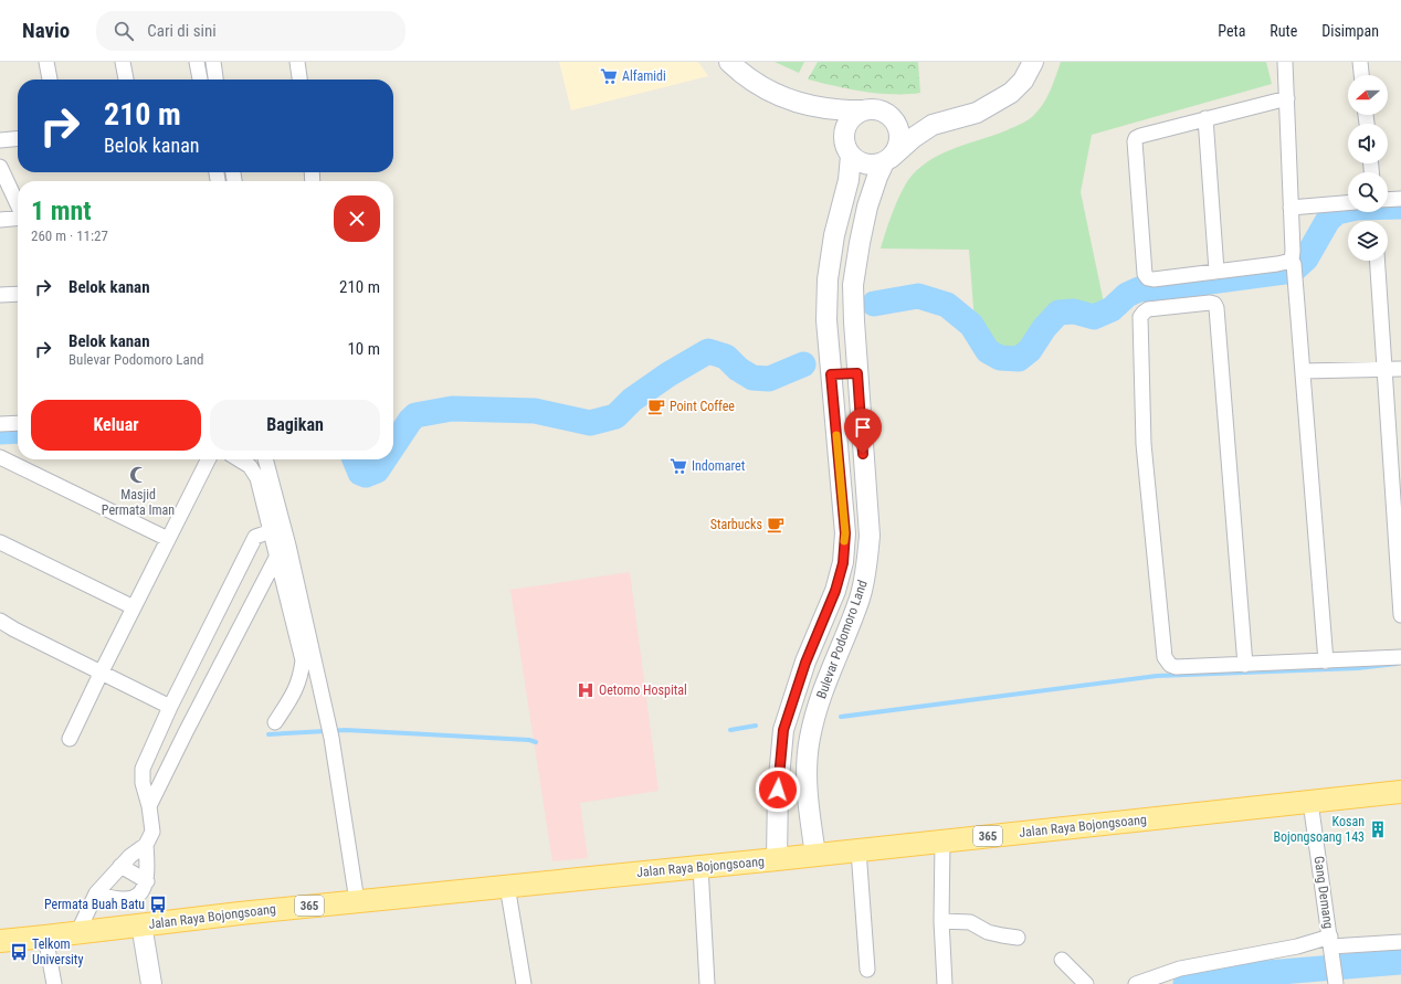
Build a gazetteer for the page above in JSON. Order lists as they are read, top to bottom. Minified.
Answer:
{"streets":{"main road":["Jalan Raya Bojongsoang","365"],"street":["Bulevar Podomoro Land","Gang Demang"]},"crossings":[["Bulevar Podomoro Land","Jalan Raya Bojongsoang"],["Jalan Raya Bojongsoang","Gang Demang"]],"places":{"supermarket":["Alfamidi","Indomaret"],"cafe":["Point Coffee","Starbucks"],"mosque":["Masjid Permata Iman"],"hospital":["Oetomo Hospital"],"building":["Kosan Bojongsoang 143"],"bus stop":["Permata Buah Batu","Telkom University"]},"north":"left","page":{"header":"Navio","search":"Cari di sini","nav":["Peta","Rute","Disimpan"],"turn":["210 m","Belok kanan"],"heading":["1 mnt","260 m · 11:27"],"list":[{"name":"Belok kanan","value":"210 m"},{"name":"Belok kanan","note":"Bulevar Podomoro Land","value":"10 m"}],"buttons":["Keluar","Bagikan"]}}
